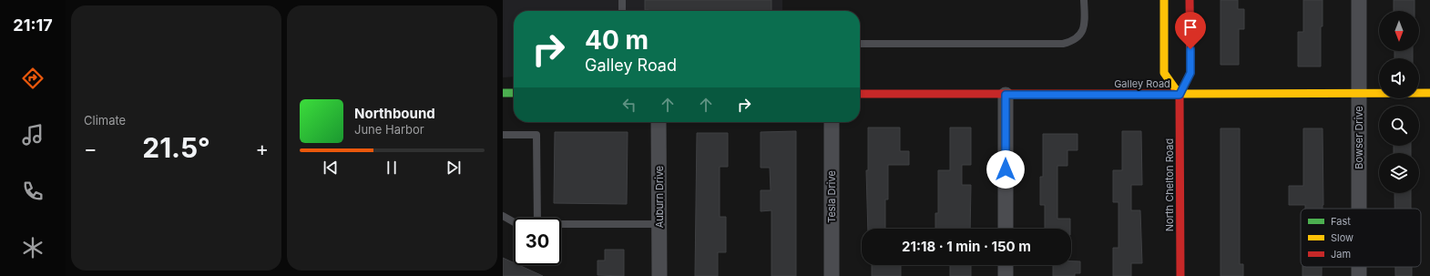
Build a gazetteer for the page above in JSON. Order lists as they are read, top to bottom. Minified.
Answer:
{"streets":{"main road":["Galley Road","North Chelton Road"],"street":["Bowser Drive","Auburn Drive","Tesla Drive"]},"crossings":[["Galley Road","Bowser Drive"],["Galley Road","North Chelton Road"]],"legend":["Fast","Slow","Jam"],"north":"bottom","page":{"tabs":"21:17","tile":"Climate","turn":["40 m","Galley Road"],"song":["Northbound","June Harbor"],"heat":["−","21.5°","+"],"limit":"30","trip":"21:18 · 1 min · 150 m"}}
